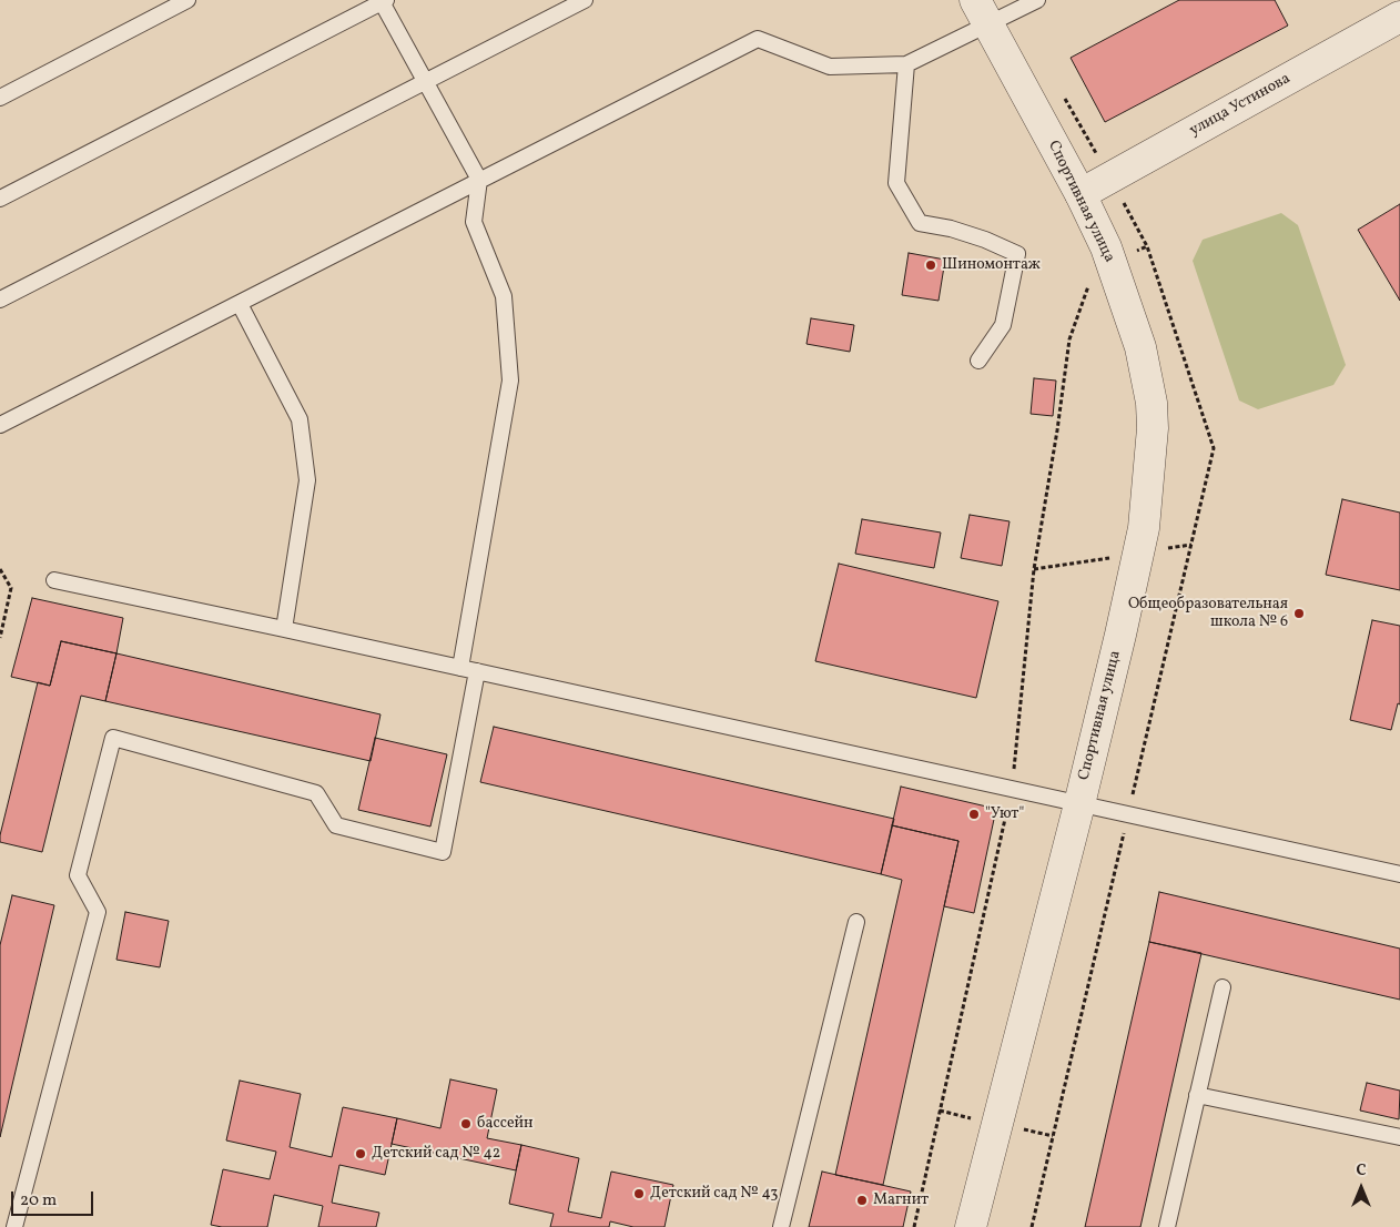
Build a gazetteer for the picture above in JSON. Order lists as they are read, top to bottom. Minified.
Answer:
{"streets":{"street":["улица Устинова","Спортивная улица"]},"crossings":[["улица Устинова","Спортивная улица"]],"places":["Шиномонтаж","Общеобразовательная школа № 6","\"Уют\"","бассейн","Детский сад № 42","Детский сад № 43","Магнит"],"scale_bar":"20 m","north":"top"}
